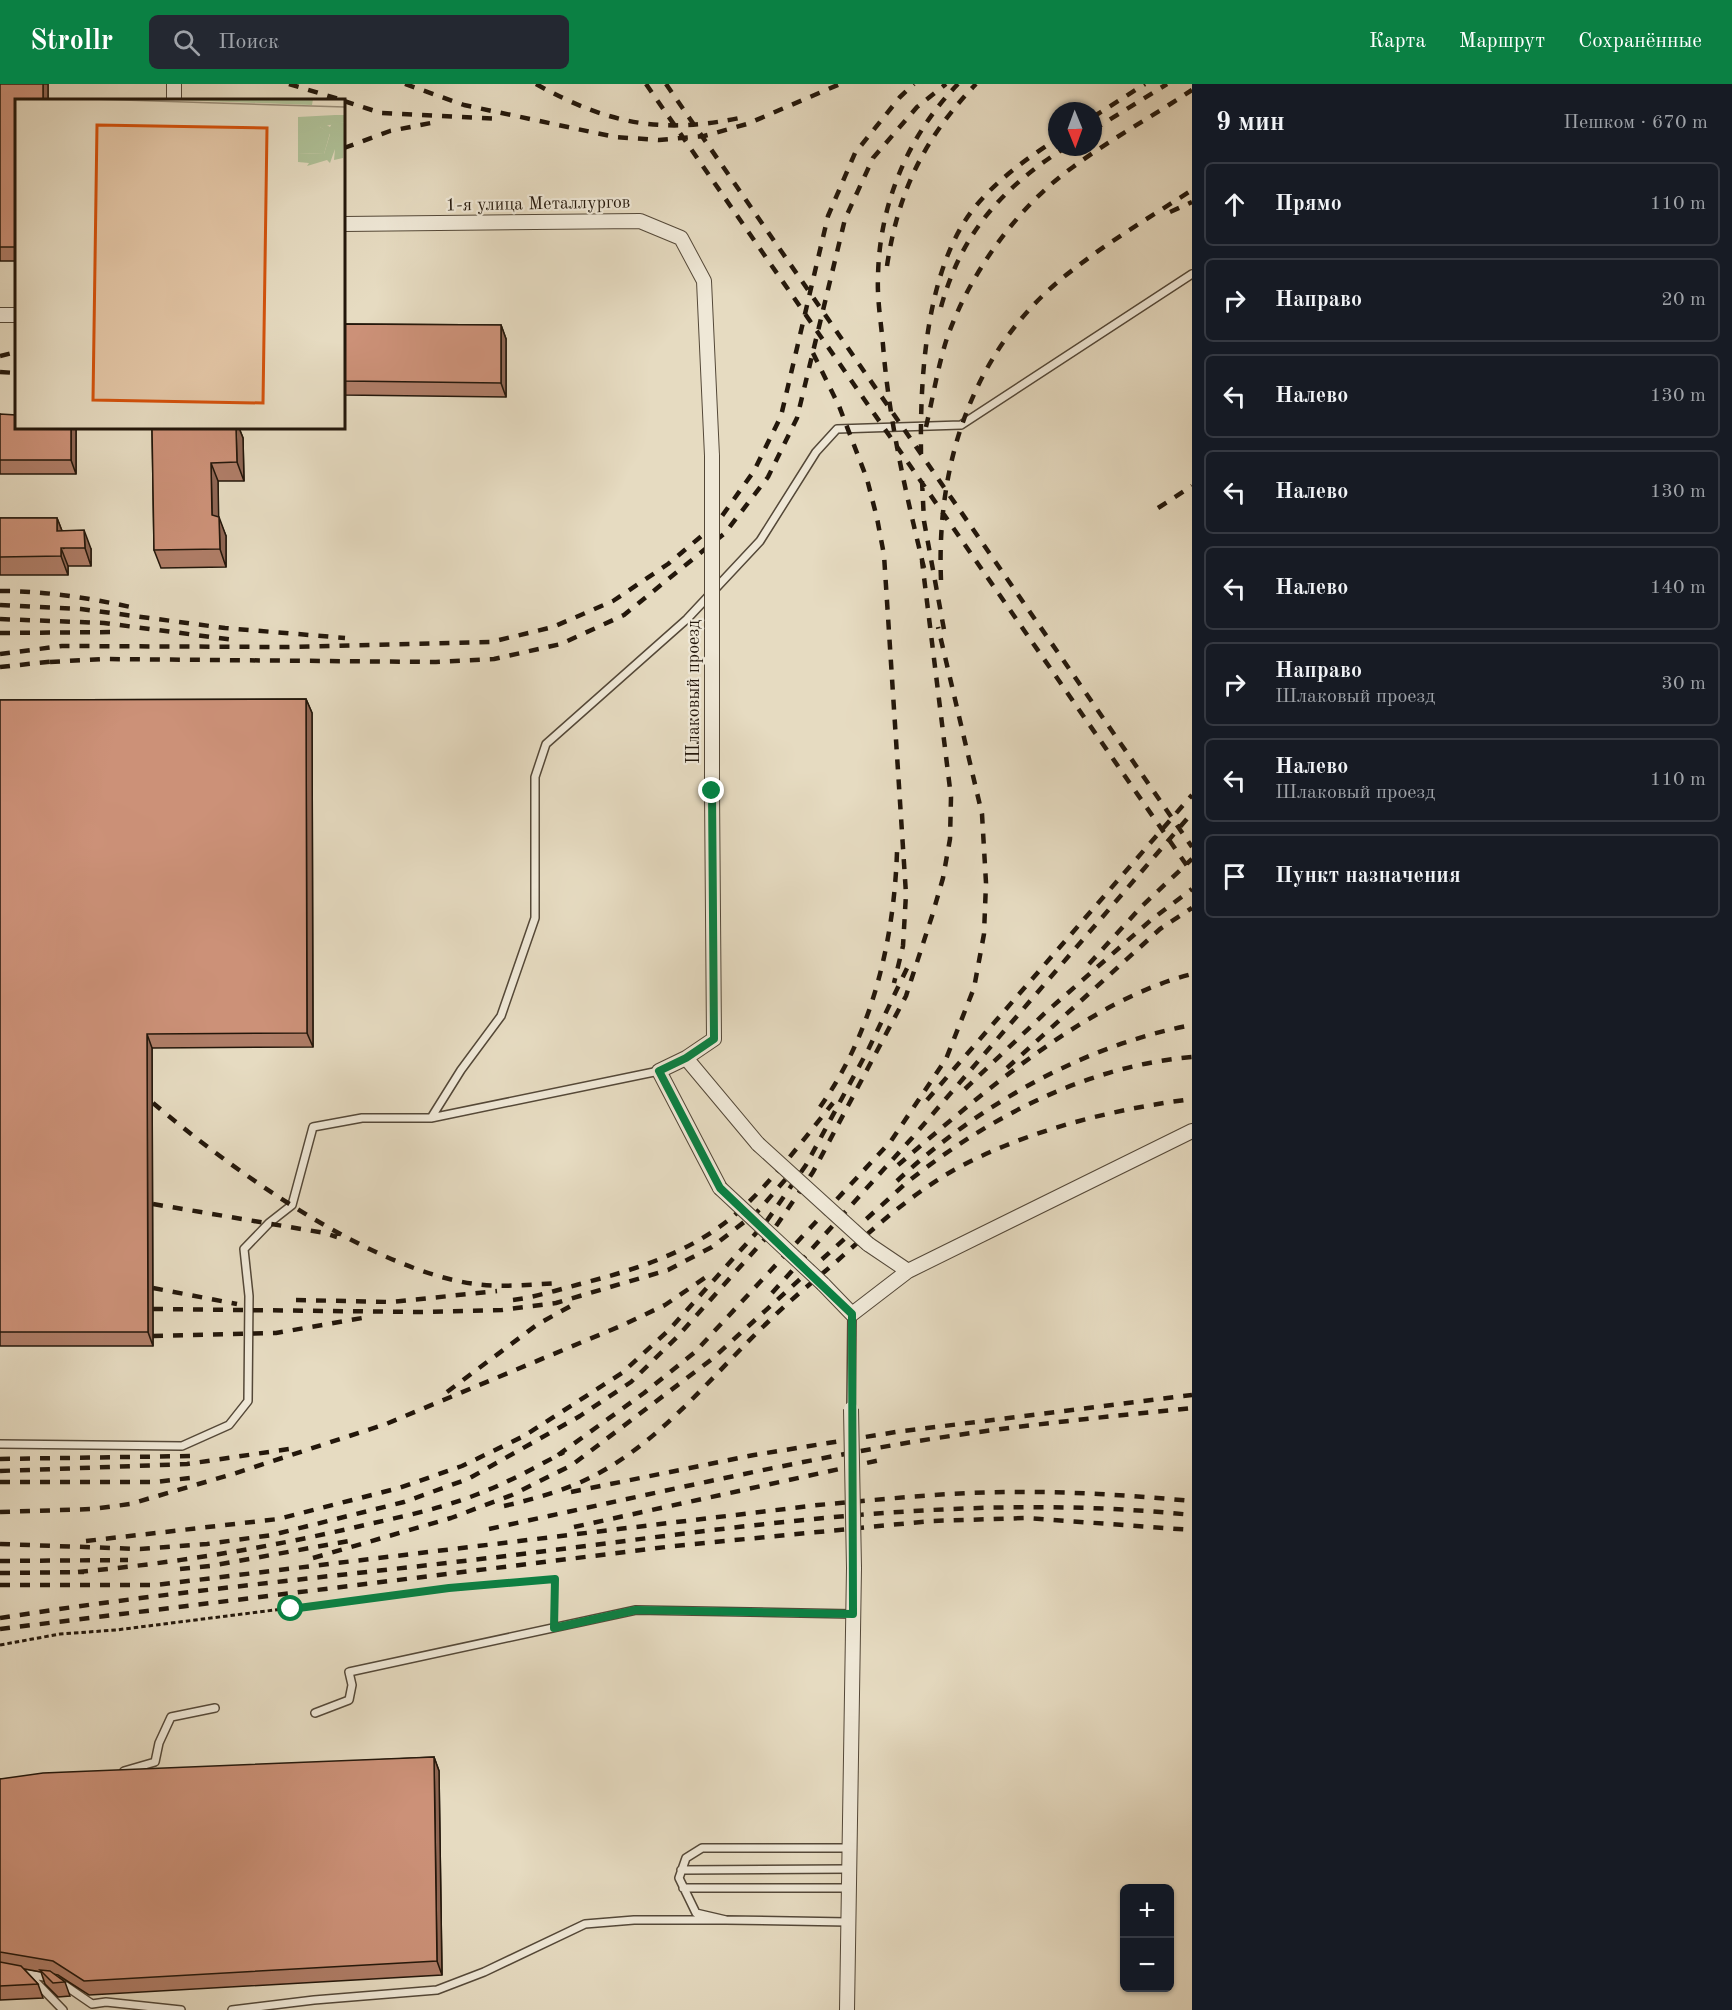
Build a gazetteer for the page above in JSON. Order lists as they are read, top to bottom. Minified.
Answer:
{"streets":{"street":["1-я улица Металлургов","Шлаковый проезд"]},"crossings":[["1-я улица Металлургов","Шлаковый проезд"]],"north":"bottom","page":{"header":"Strollr","search":"Поиск","nav":["Карта","Маршрут","Сохранённые"],"heading":["9 мин","Пешком · 670 m"],"list":[["Прямо","110 m"],["Направо","20 m"],["Налево","130 m"],["Налево","130 m"],["Налево","140 m"],["Направо","Шлаковый проезд","30 m"],["Налево","Шлаковый проезд","110 m"],"Пункт назначения"],"map_buttons":["+","−"]}}
